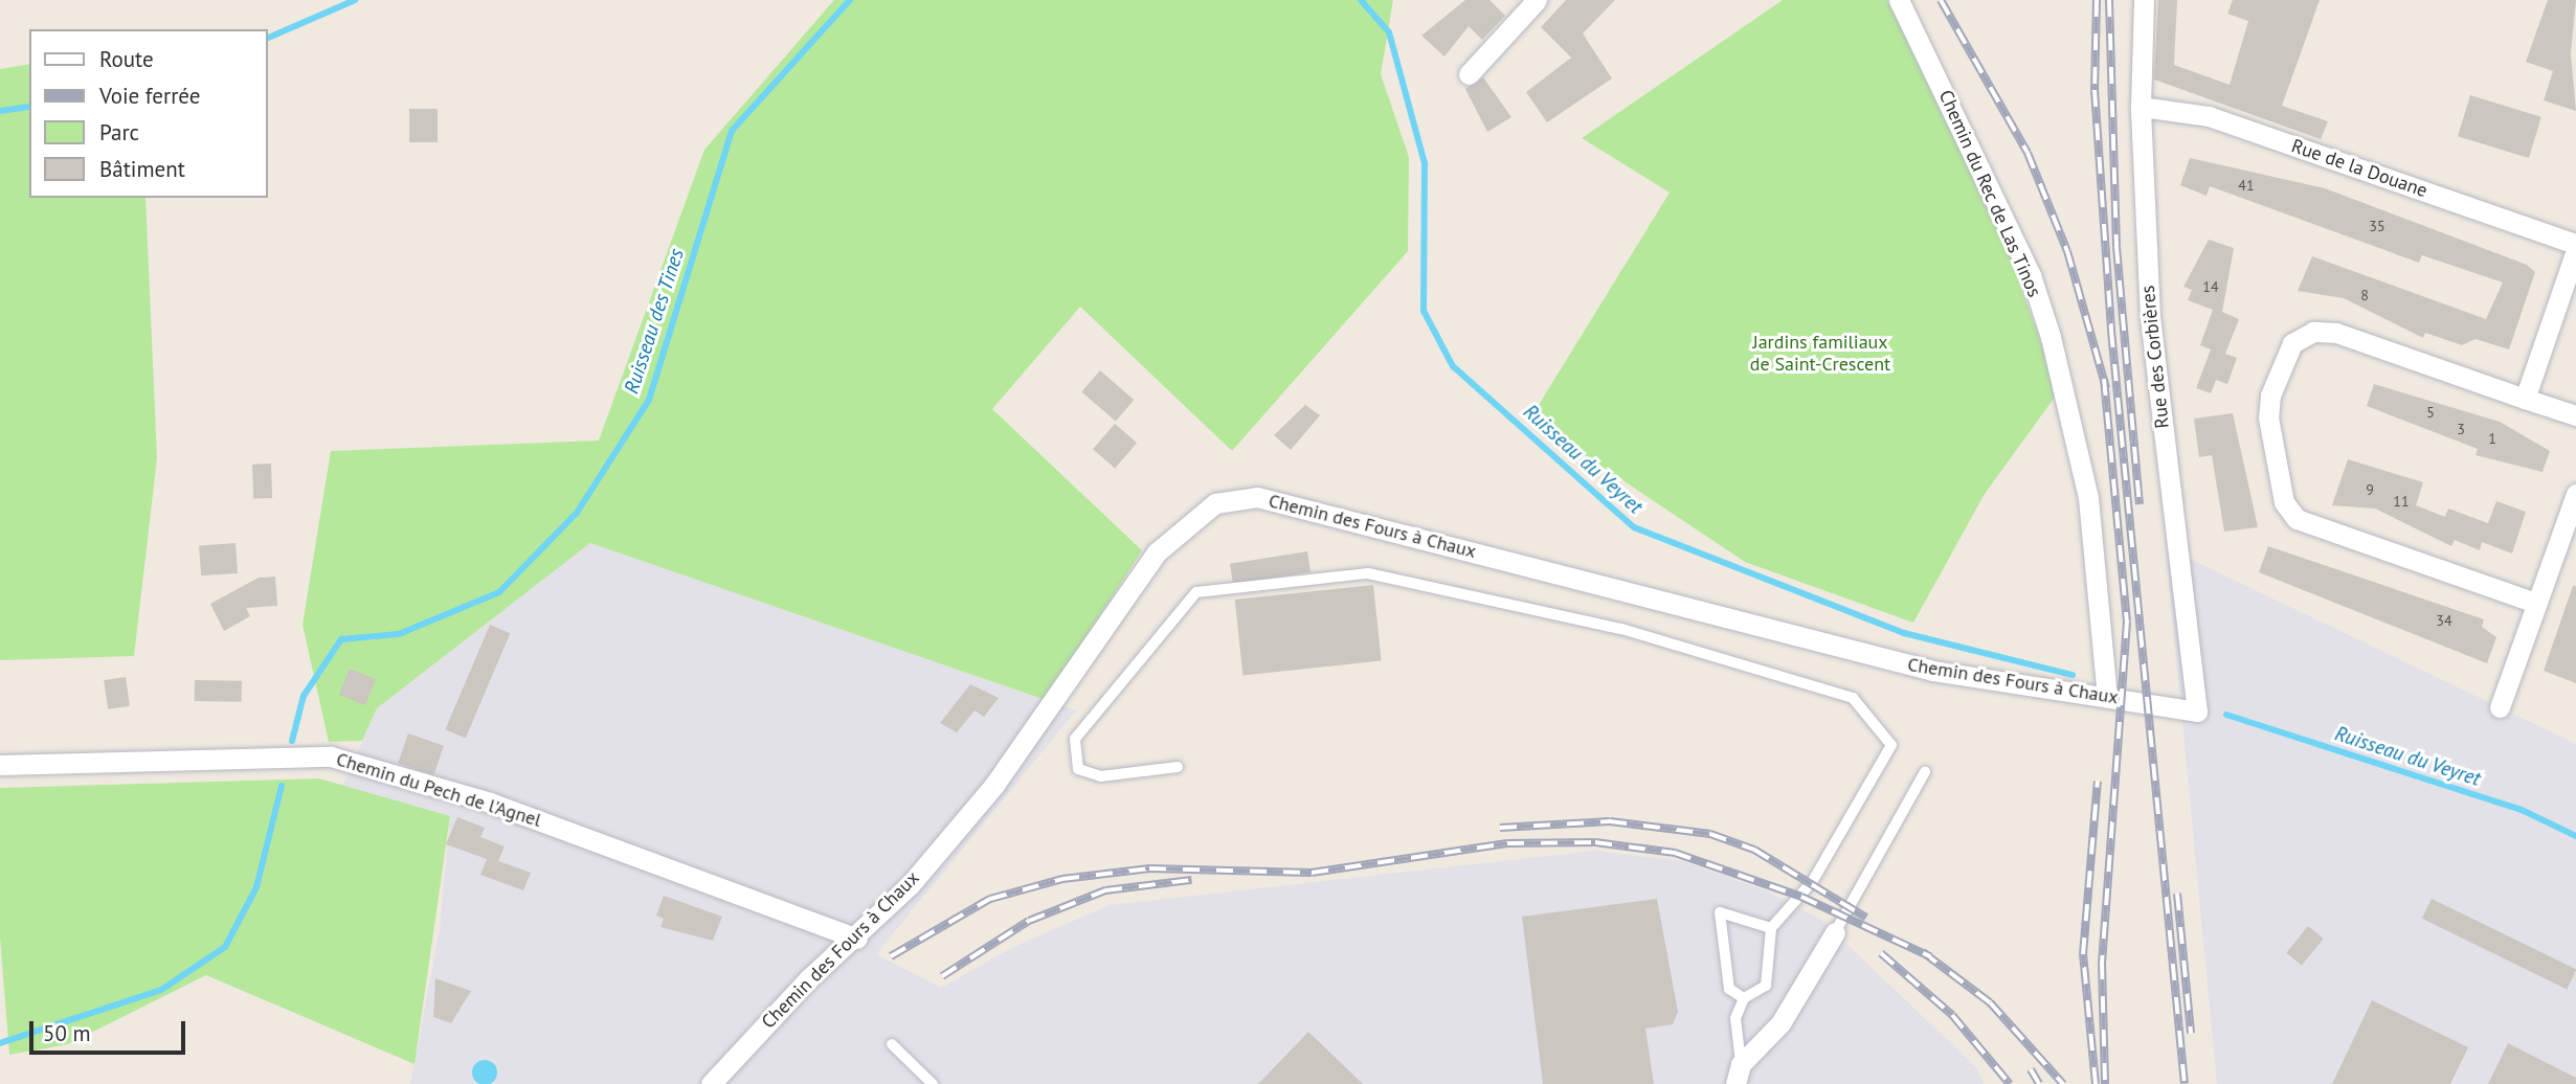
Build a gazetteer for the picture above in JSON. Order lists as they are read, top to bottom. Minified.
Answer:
{"streets":{"street":["Rue de la Douane","Chemin du Rec de Las Tinos","Rue des Corbières","Chemin des Fours à Chaux","Chemin du Pech de l'Agnel"]},"crossings":[["Rue de la Douane","Rue des Corbières"],["Chemin du Rec de Las Tinos","Chemin des Fours à Chaux"],["Rue des Corbières","Chemin des Fours à Chaux"],["Chemin des Fours à Chaux","Chemin du Pech de l'Agnel"]],"water":["Ruisseau des Tines","Ruisseau du Veyret"],"parks":["Jardins familiaux de Saint-Crescent"],"house_numbers":["41","35","14","8","5","3","1","9","11","34"],"legend":["Route","Voie ferrée","Parc","Bâtiment"],"scale_bar":"50 m"}
